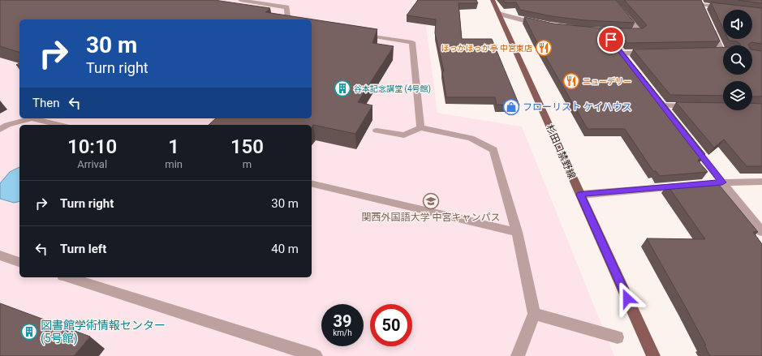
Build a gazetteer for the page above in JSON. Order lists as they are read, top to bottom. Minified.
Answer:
{"streets":{"main road":["杉田口禁野線"]},"places":{"restaurant":["ほっかほっか亭 中宮東店","ニューデリー"],"building":["谷本記念講堂 (4号館)","図書館学術情報センター (5号館)"],"shop":["フローリスト ケイハウス"],"school or university":["関西外国語大学 中宮キャンパス"]},"page":{"turn":["30 m","Turn right"],"then":"Then","eta":["10:10","Arrival","1","min","150","m"],"list":[{"name":"Turn right","value":"30 m"},{"name":"Turn left","value":"40 m"}],"speed":"39 km/h","limit":"50"}}
